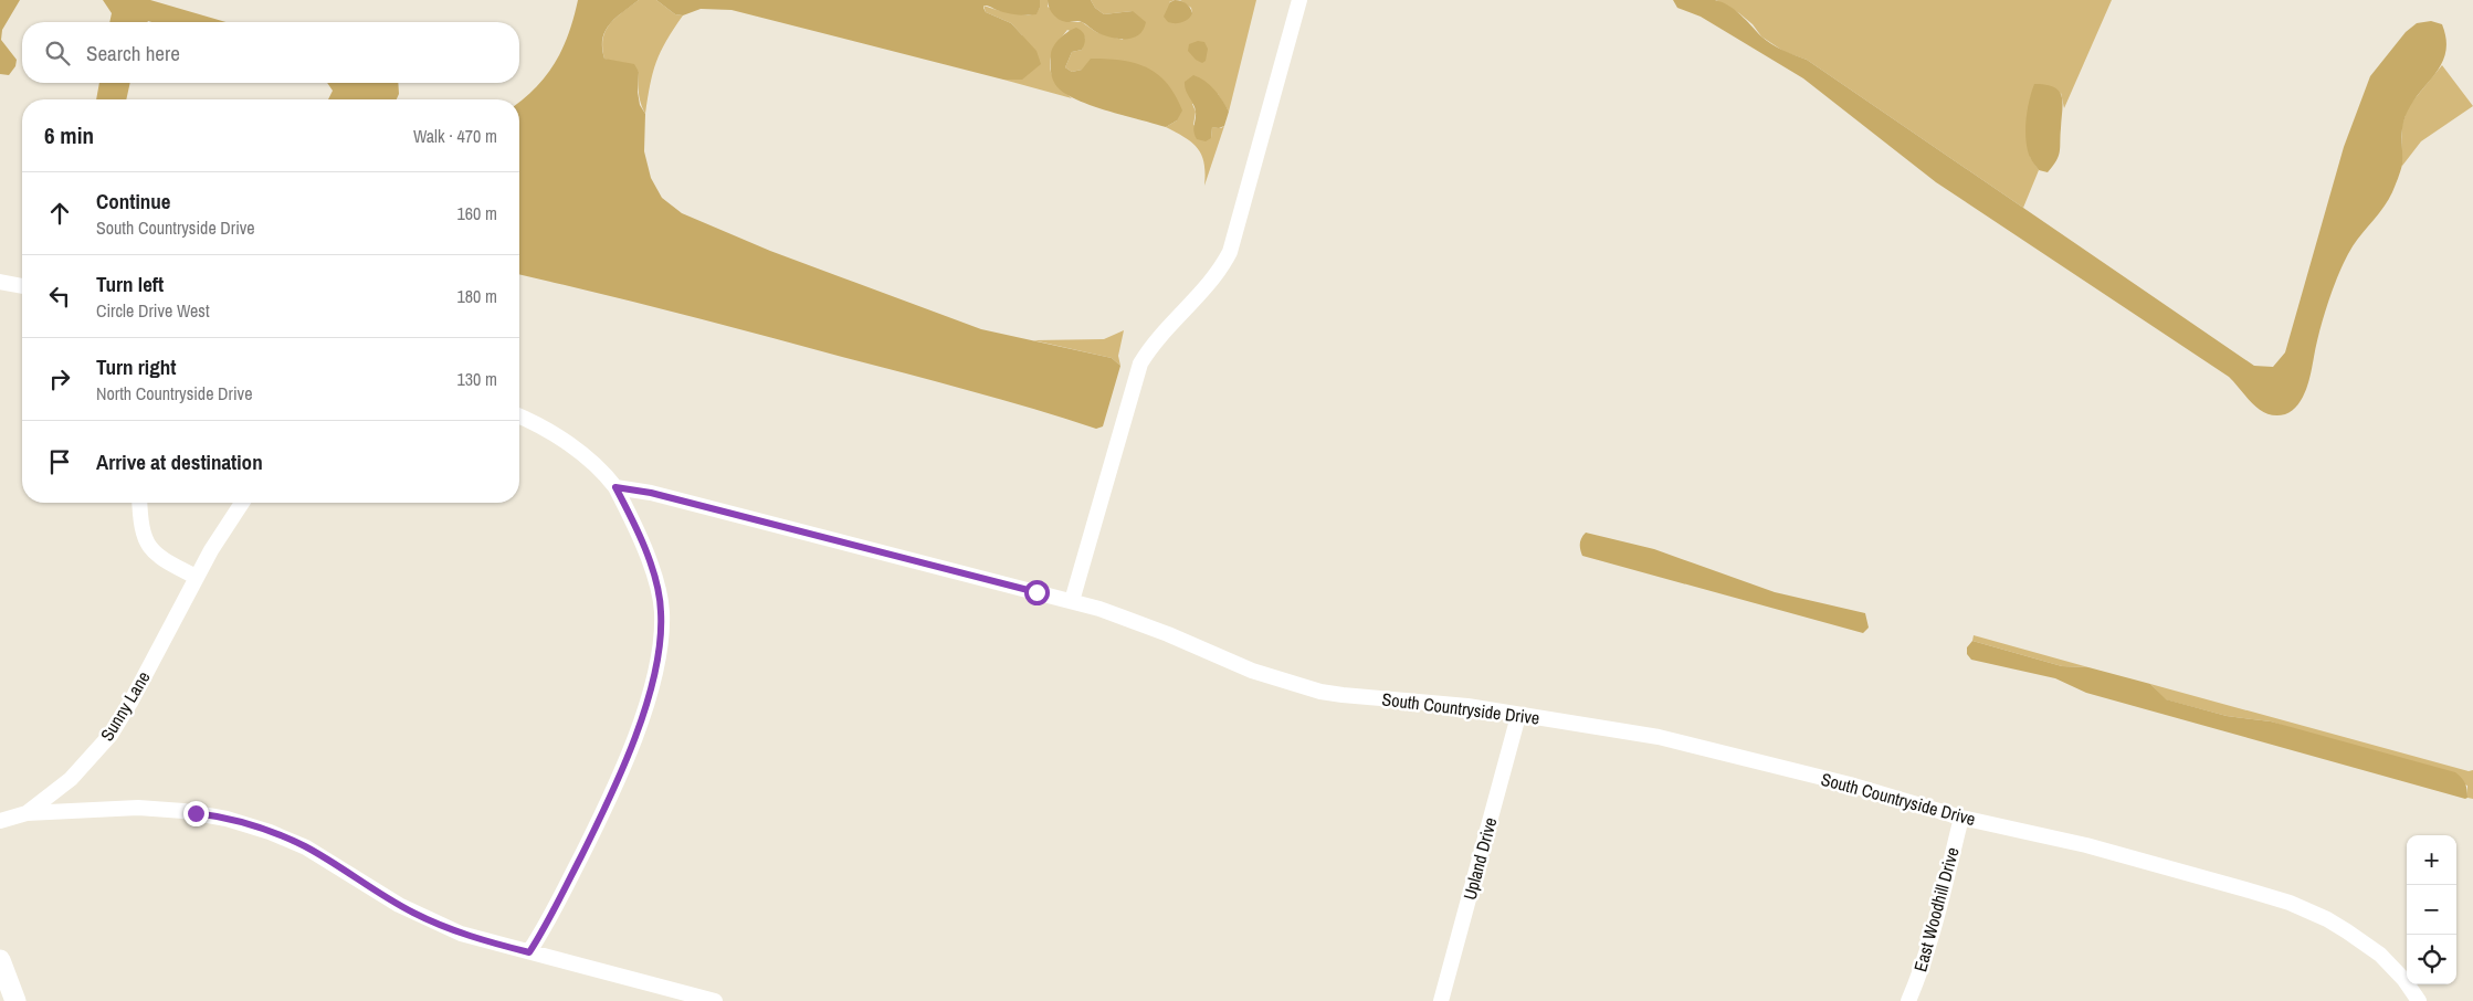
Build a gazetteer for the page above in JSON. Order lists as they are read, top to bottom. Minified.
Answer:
{"streets":{"street":["Sunny Lane","South Countryside Drive","Upland Drive","East Woodhill Drive"]},"crossings":[["South Countryside Drive","Upland Drive"],["South Countryside Drive","East Woodhill Drive"]],"page":{"search":"Search here","heading":["6 min","Walk · 470 m"],"list":[["Continue","South Countryside Drive","160 m"],["Turn left","Circle Drive West","180 m"],["Turn right","North Countryside Drive","130 m"],"Arrive at destination"],"map_buttons":["+","−"]}}
